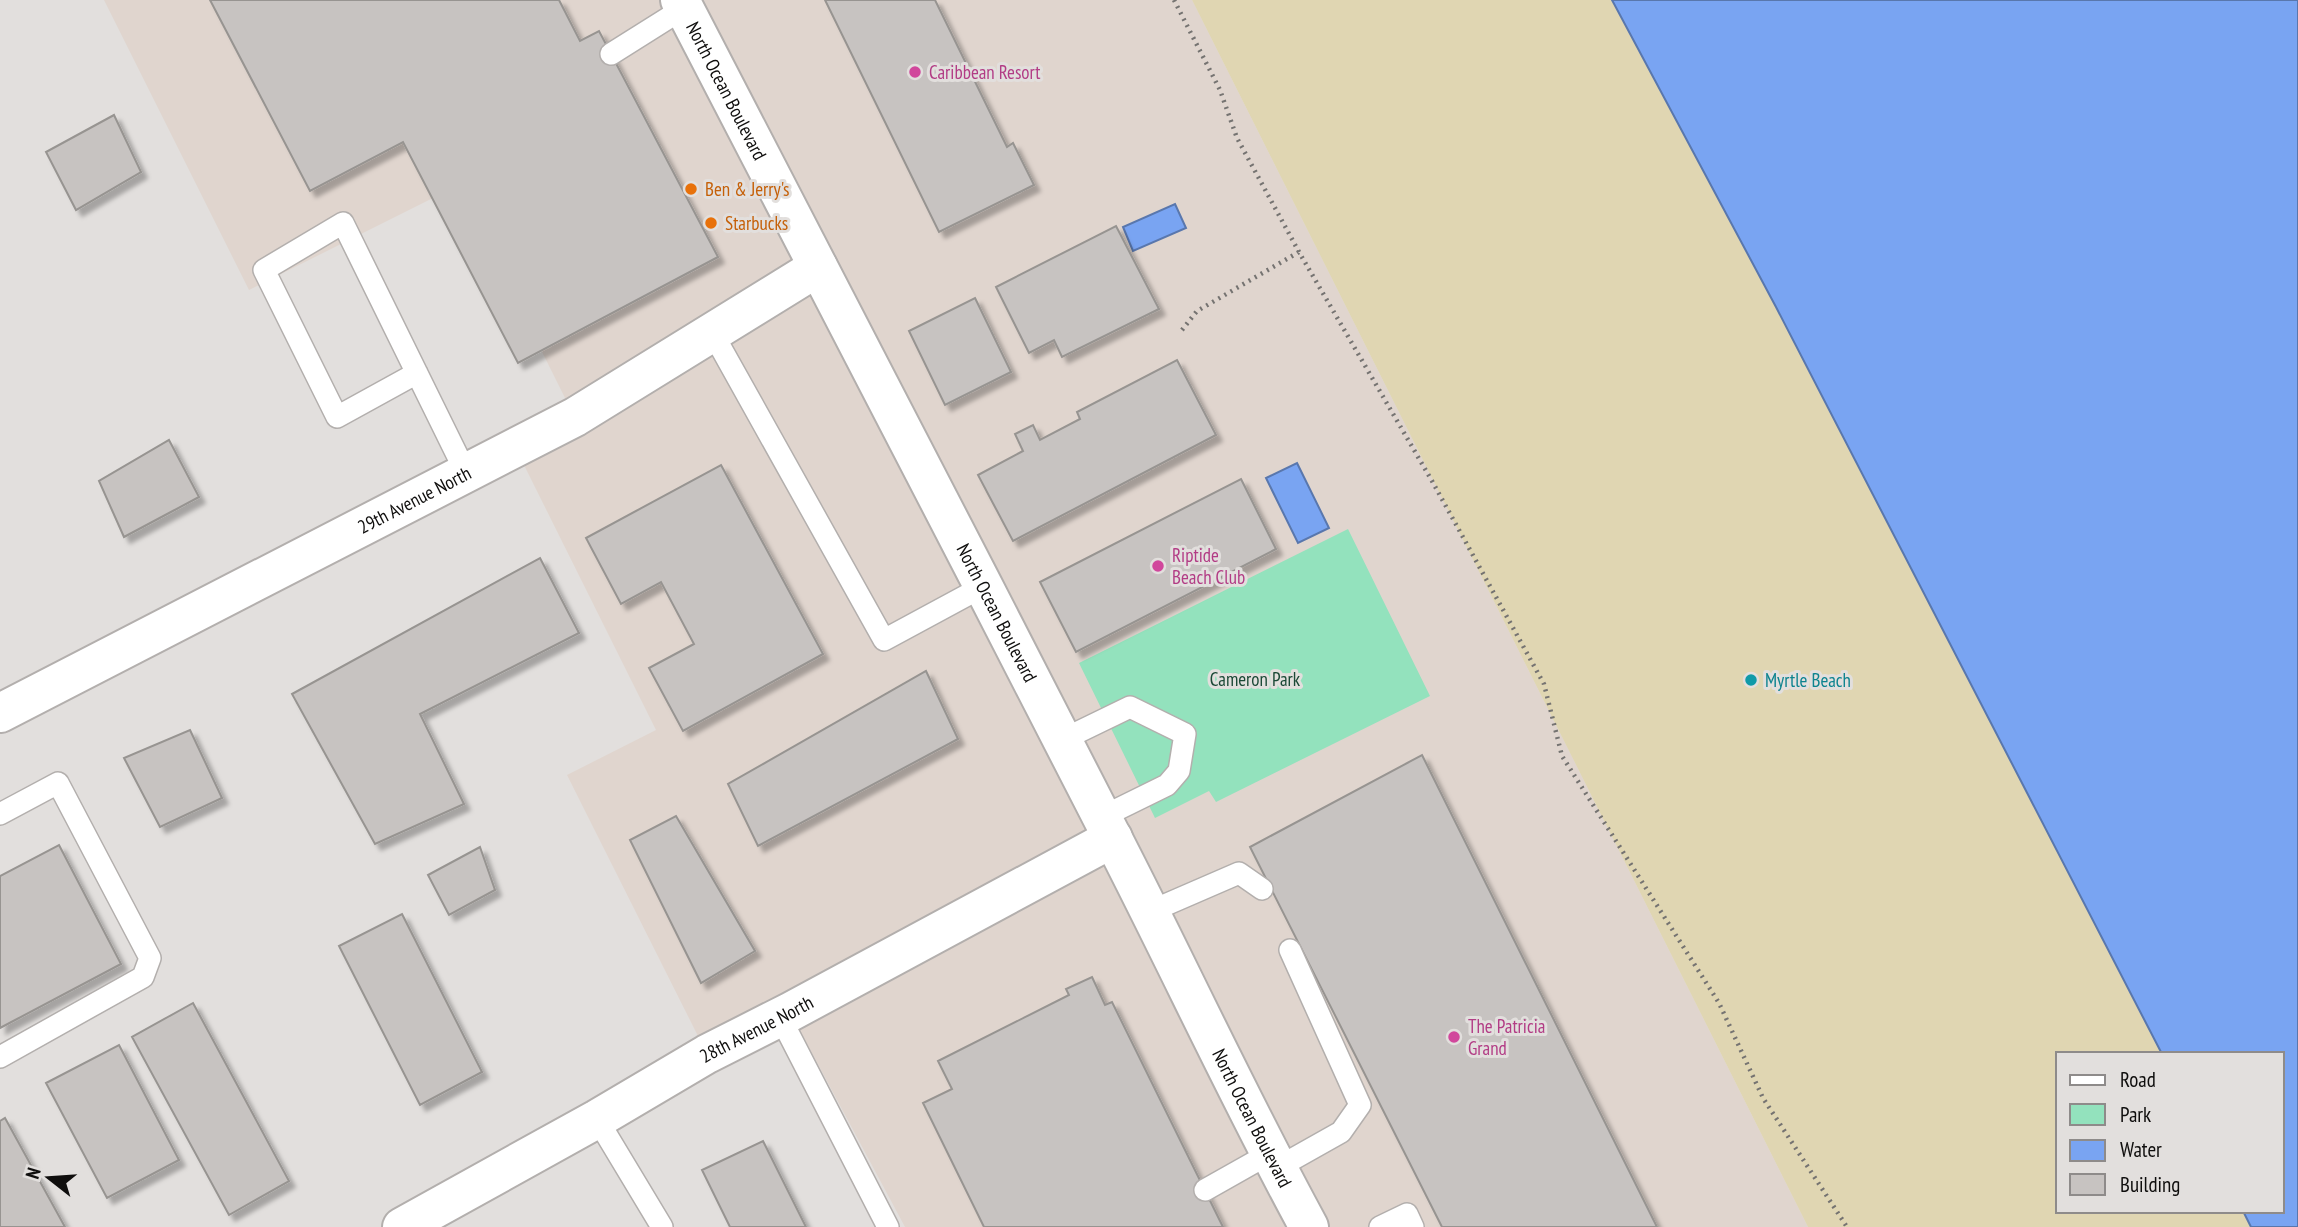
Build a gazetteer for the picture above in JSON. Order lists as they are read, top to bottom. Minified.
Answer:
{"streets":{"main road":["North Ocean Boulevard","29th Avenue North","28th Avenue North"]},"crossings":[["North Ocean Boulevard","29th Avenue North"],["North Ocean Boulevard","28th Avenue North"]],"parks":["Cameron Park"],"places":["Caribbean Resort","Ben & Jerry's","Starbucks","Riptide Beach Club","Myrtle Beach","The Patricia Grand"],"legend":["Road","Park","Water","Building"],"north":"left"}
